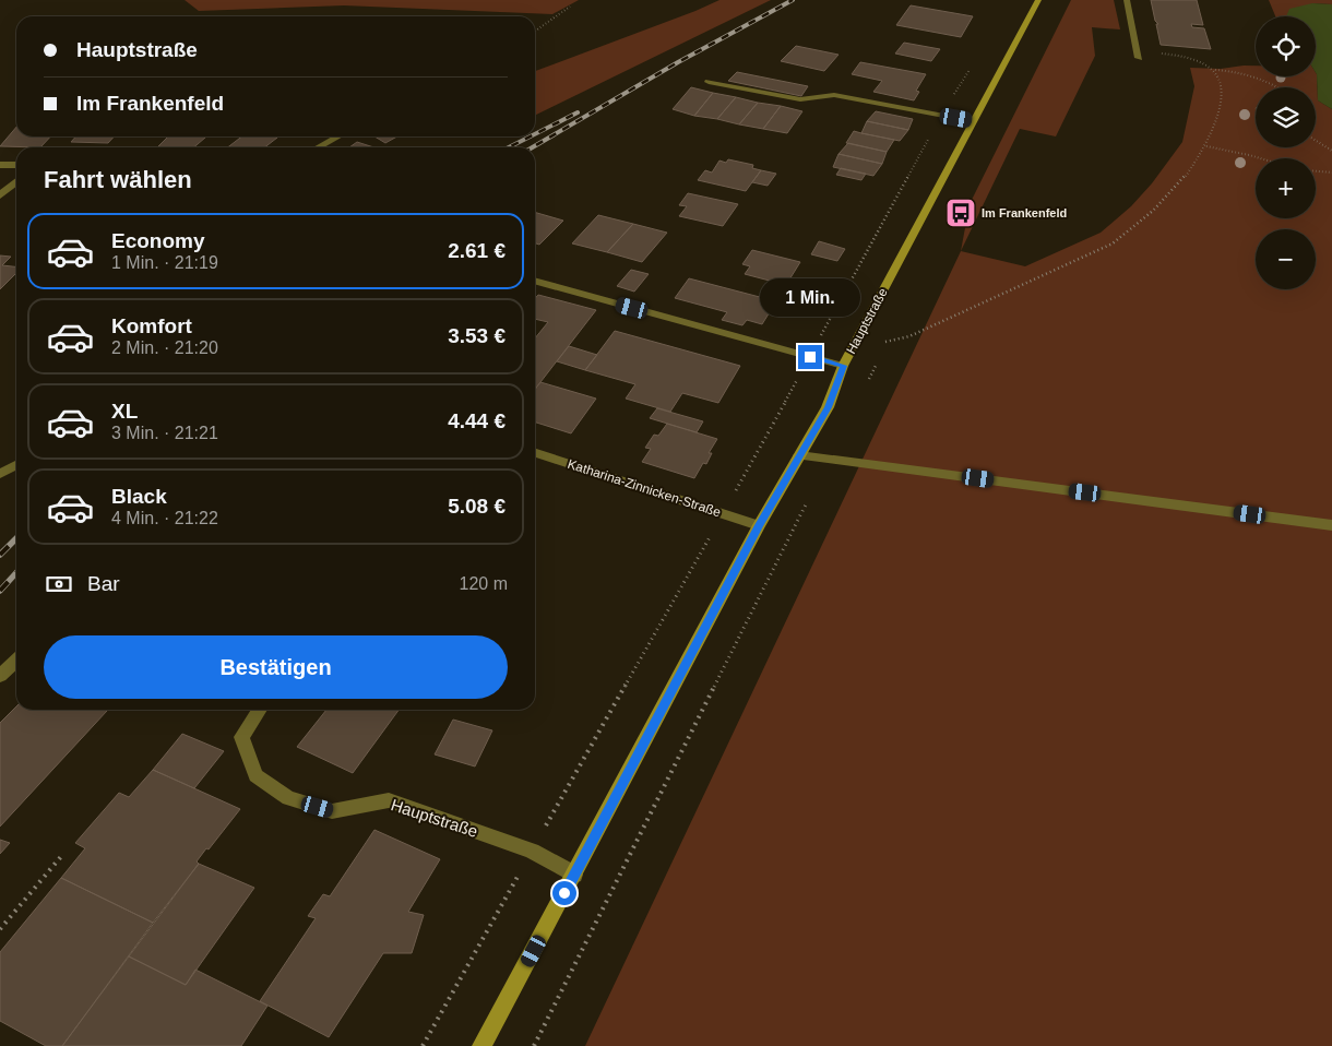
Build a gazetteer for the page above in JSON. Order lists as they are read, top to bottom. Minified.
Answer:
{"streets":{"main road":["Hauptstraße"],"street":["Katharina-Zinnicken-Straße"]},"crossings":[["Hauptstraße","Katharina-Zinnicken-Straße"]],"places":{"bus stop":["Im Frankenfeld"]},"page":{"map_buttons":["+","−"],"banner":["Hauptstraße","Im Frankenfeld"],"heading":"Fahrt wählen","list":[{"name":"Economy","note":"1 Min. · 21:19","value":"2.61 €"},{"name":"Komfort","note":"2 Min. · 21:20","value":"3.53 €"},{"name":"XL","note":"3 Min. · 21:21","value":"4.44 €"},{"name":"Black","note":"4 Min. · 21:22","value":"5.08 €"}],"bubble":"1 Min.","pay":["Bar","120 m"],"buttons":"Bestätigen"}}
